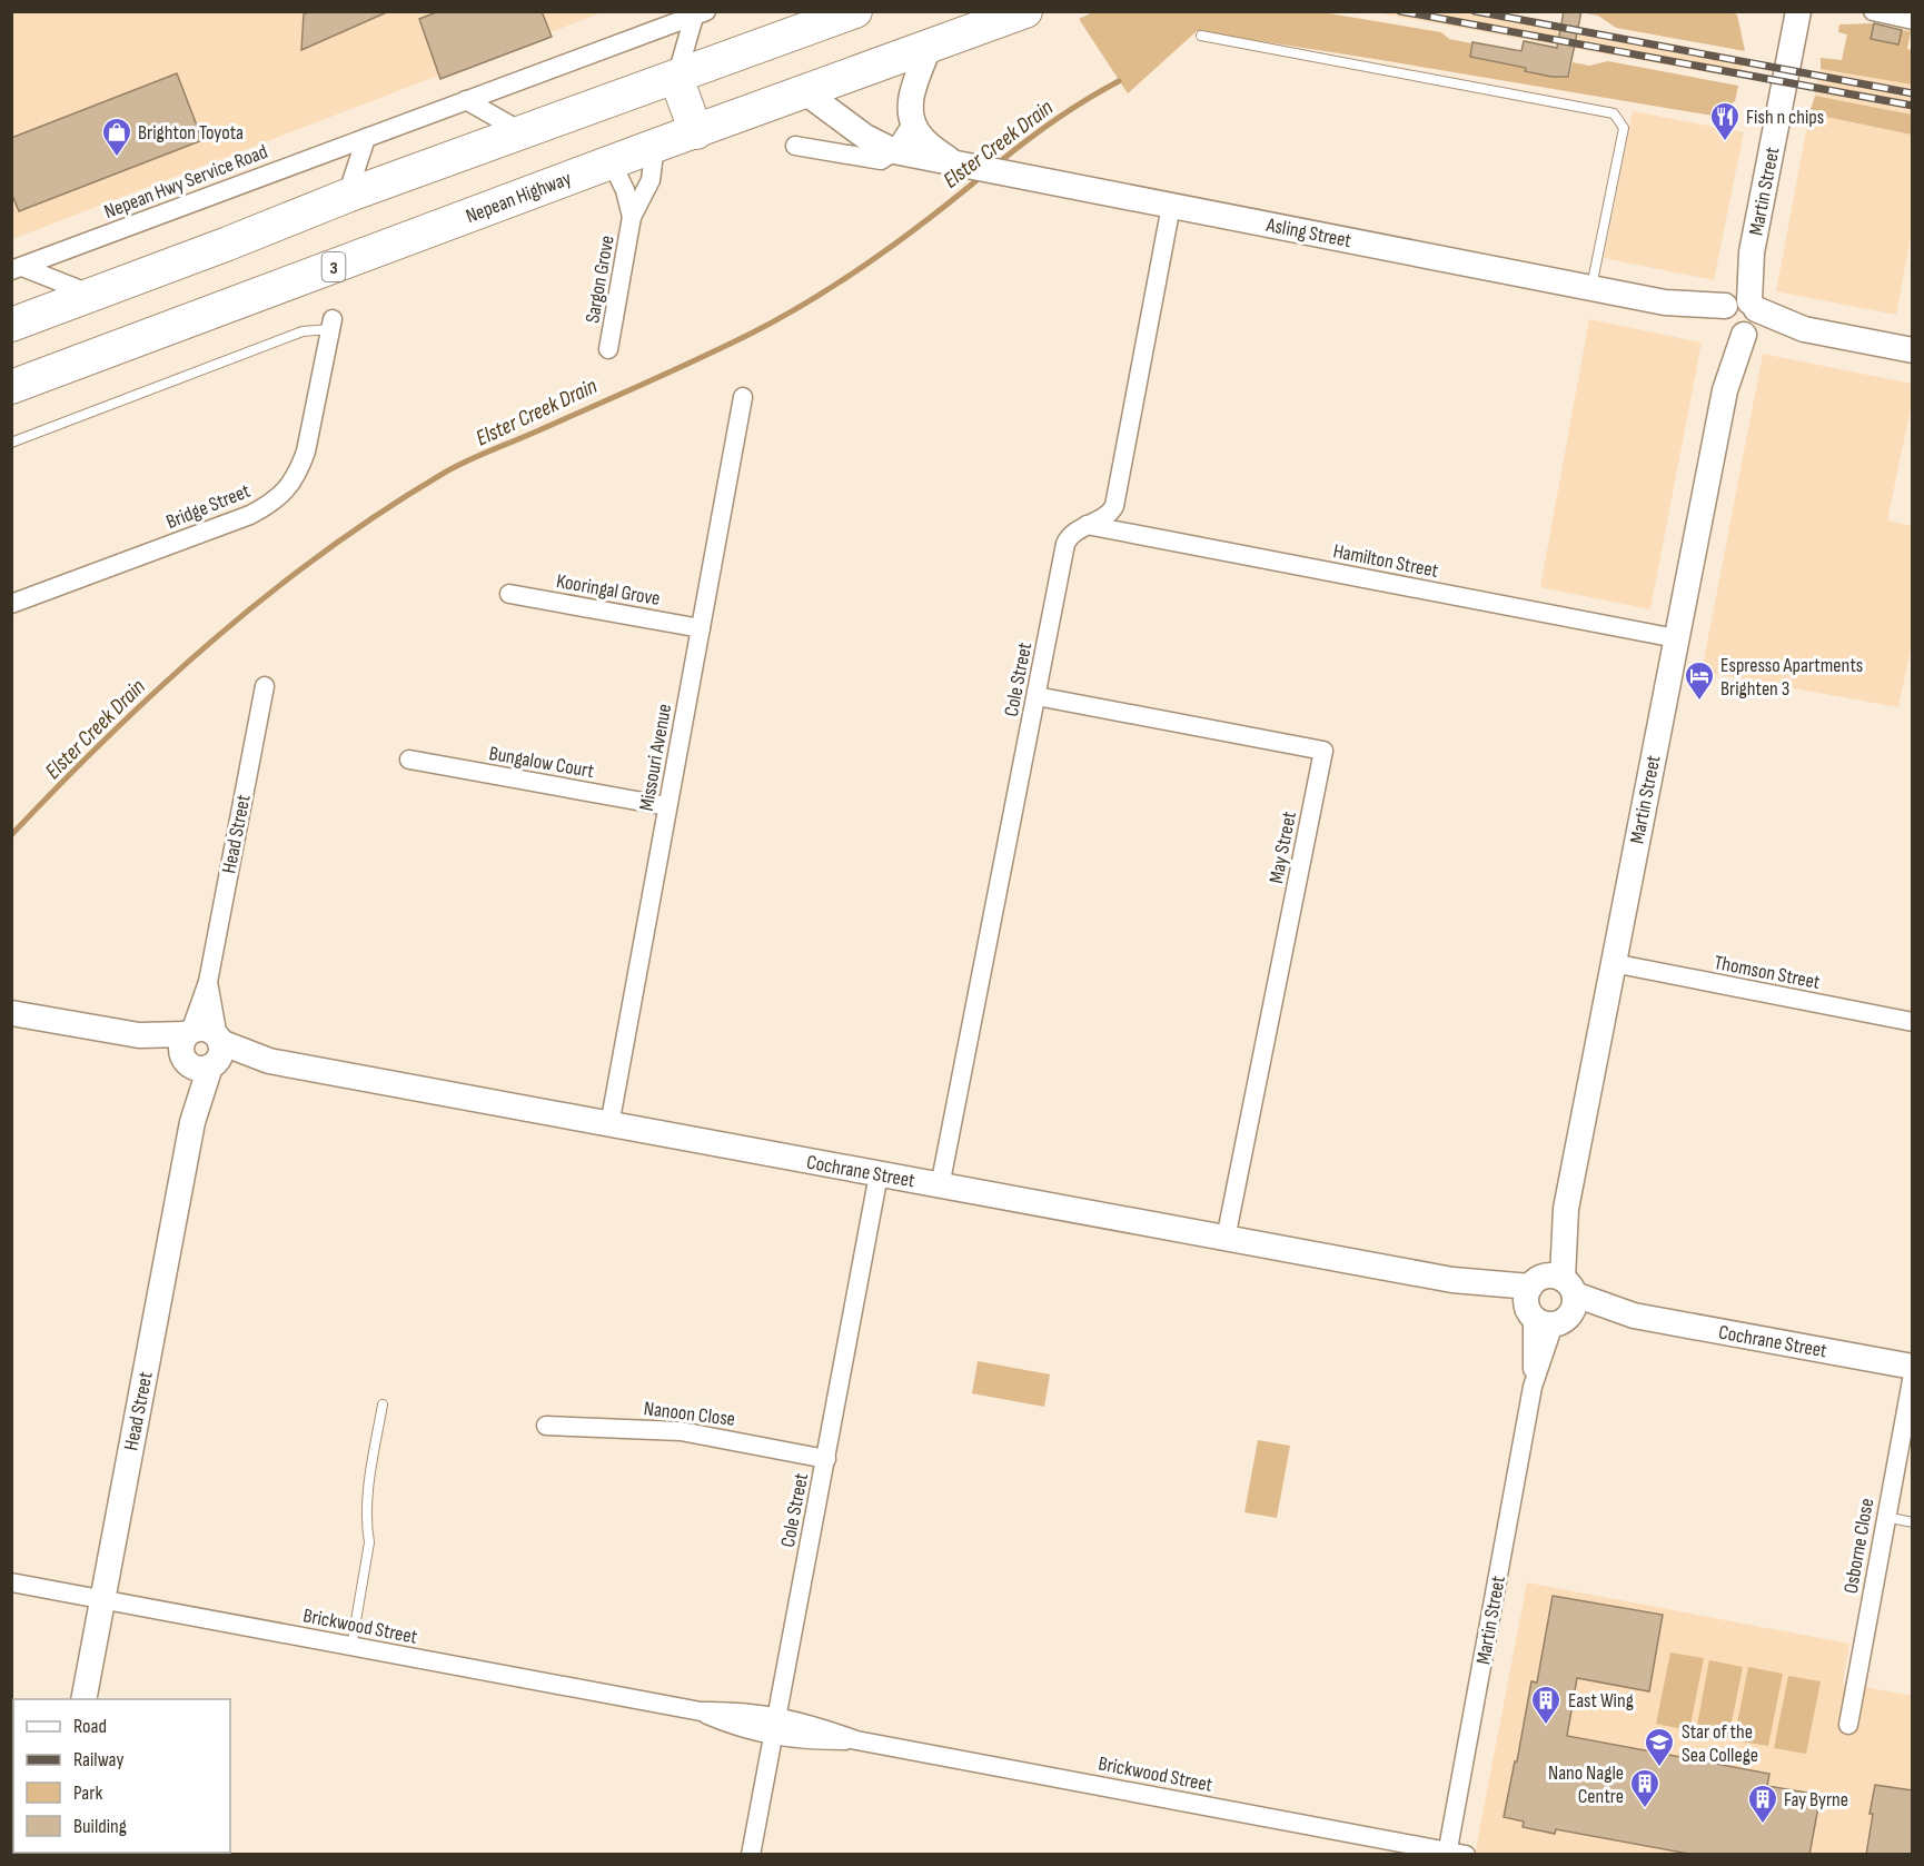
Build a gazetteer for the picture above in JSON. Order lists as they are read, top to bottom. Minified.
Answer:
{"streets":{"highway":["Nepean Highway","3"],"street":["Nepean Hwy Service Road","Martin Street","Asling Street","Sargon Grove","Bridge Street","Hamilton Street","Kooringal Grove","Cole Street","Missouri Avenue","Bungalow Court","Head Street","May Street","Thomson Street","Cochrane Street","Nanoon Close","Osborne Close","Brickwood Street"]},"crossings":[["Martin Street","Asling Street"],["Martin Street","Hamilton Street"],["Martin Street","Thomson Street"],["Martin Street","Cochrane Street"],["Martin Street","Brickwood Street"],["Nepean Highway","Asling Street"],["Nepean Highway","Sargon Grove"],["Asling Street","Cole Street"],["Hamilton Street","Cole Street"],["Kooringal Grove","Missouri Avenue"],["Cole Street","May Street"],["Cole Street","Cochrane Street"],["Cole Street","Nanoon Close"],["Cole Street","Brickwood Street"],["Missouri Avenue","Bungalow Court"],["Missouri Avenue","Cochrane Street"],["Head Street","Cochrane Street"],["Head Street","Brickwood Street"],["May Street","Cochrane Street"]],"water":["Elster Creek Drain"],"places":{"restaurant":["Fish n chips"],"shop":["Brighton Toyota"],"hotel":["Espresso Apartments Brighten 3"],"building":["East Wing","Nano Nagle Centre","Fay Byrne"],"school or university":["Star of the Sea College"]},"legend":["Road","Railway","Park","Building"]}
